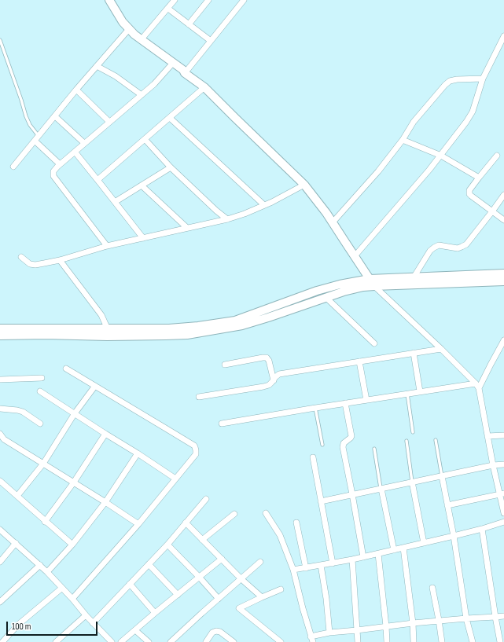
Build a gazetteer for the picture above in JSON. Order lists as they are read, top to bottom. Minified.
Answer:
{"scale_bar":"100 m"}
